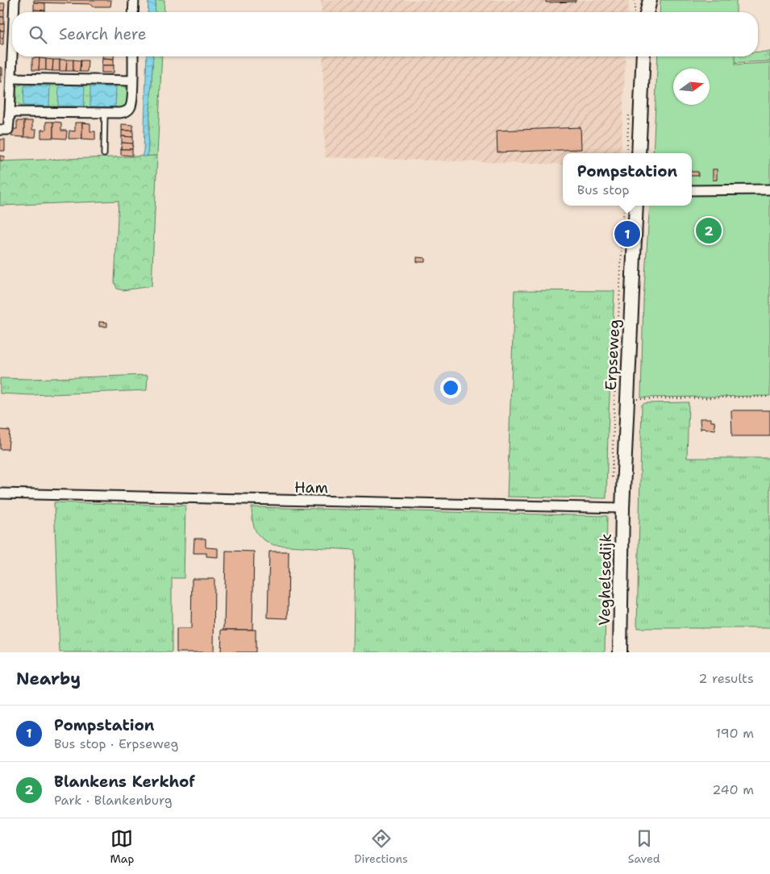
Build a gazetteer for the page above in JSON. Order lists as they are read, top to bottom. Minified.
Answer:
{"streets":{"main road":["Erpseweg","Veghelsedijk"],"street":["Ham"]},"crossings":[["Erpseweg","Ham"],["Erpseweg","Veghelsedijk"],["Ham","Veghelsedijk"]],"north":"right","page":{"search":"Search here","popup":["Pompstation","Bus stop"],"pins":["2","1"],"heading":["Nearby","2 results"],"list":[{"mark":"1","name":"Pompstation","note":"Bus stop · Erpseweg","value":"190 m"},{"mark":"2","name":"Blankens Kerkhof","note":"Park · Blankenburg","value":"240 m"}],"nav":["Map","Directions","Saved"]}}
